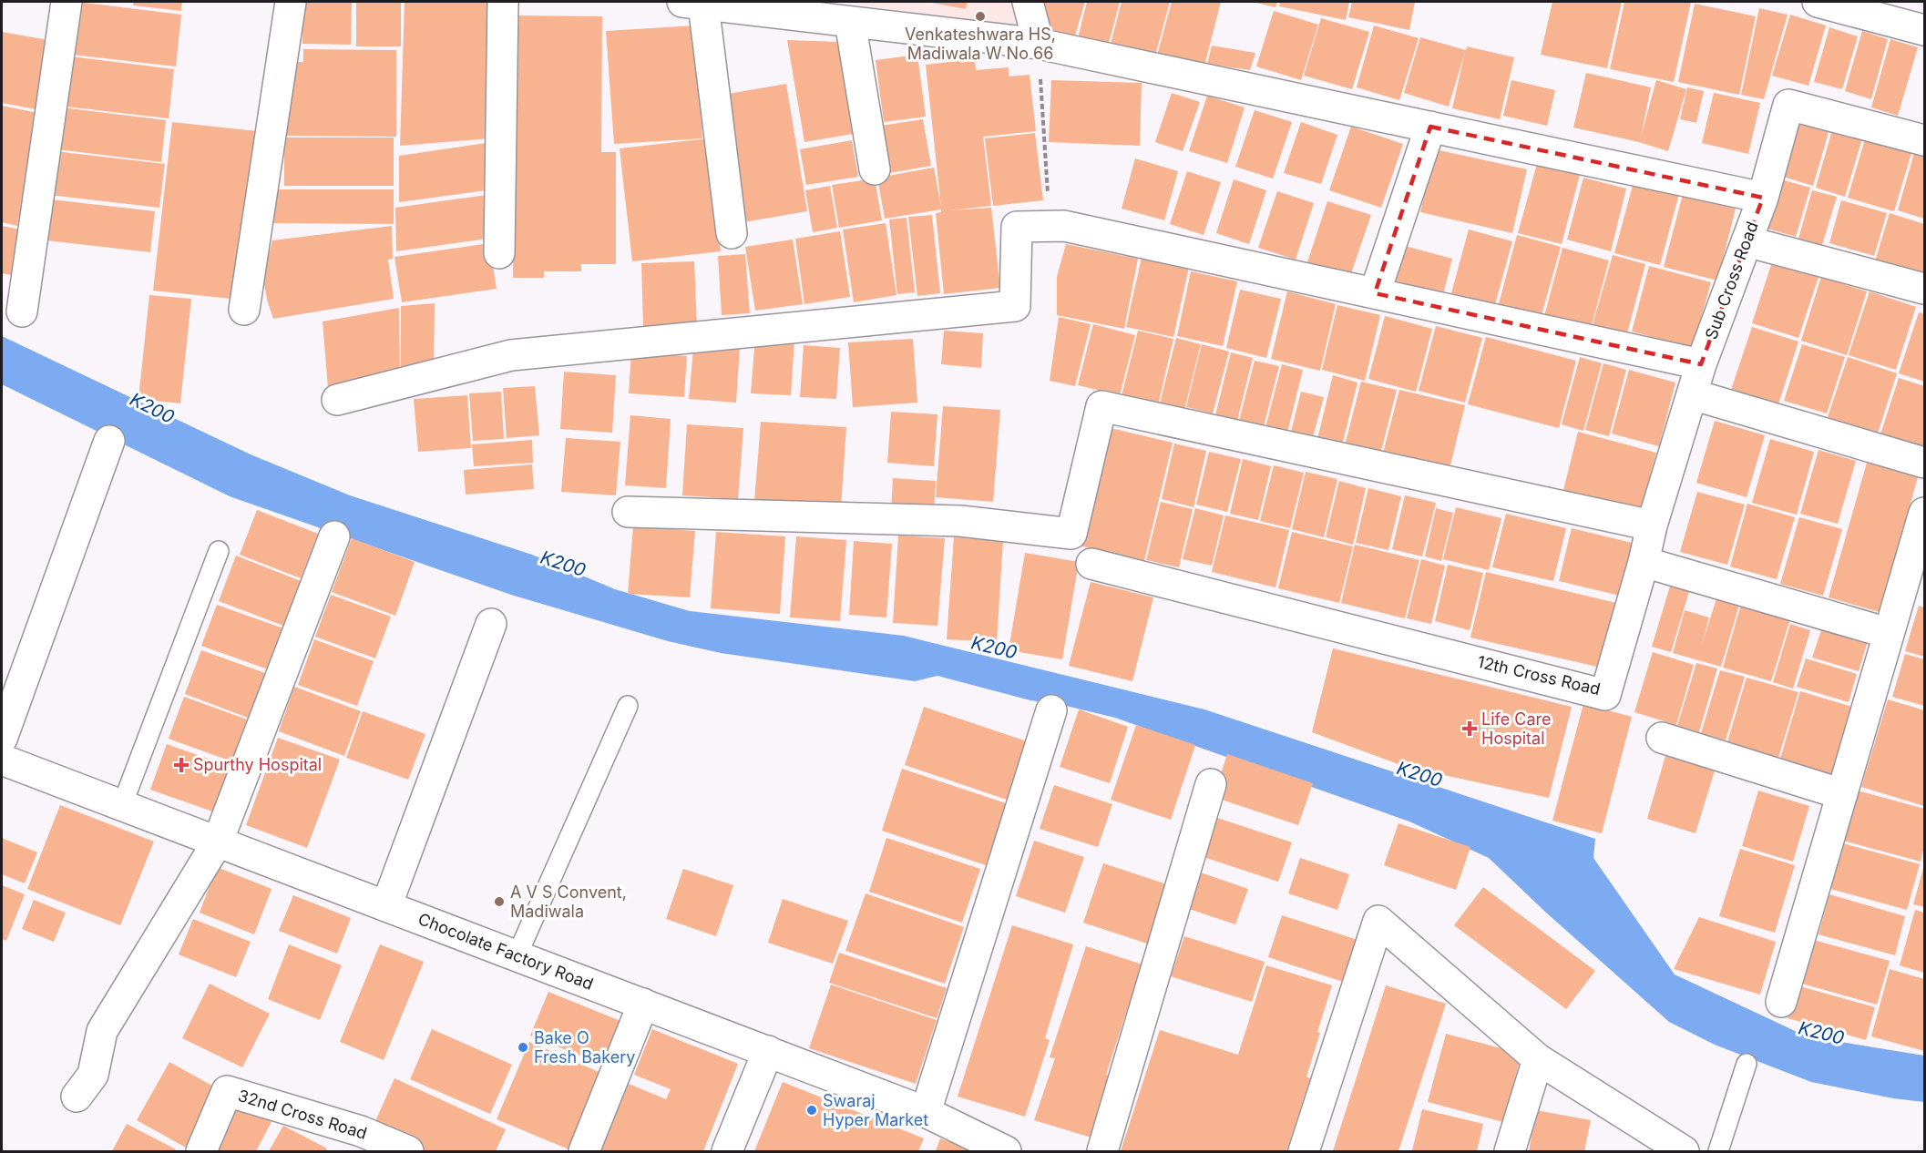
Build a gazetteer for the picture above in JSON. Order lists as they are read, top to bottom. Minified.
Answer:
{"streets":{"street":["Sub Cross Road","12th Cross Road","Chocolate Factory Road","32nd Cross Road"]},"crossings":[["Sub Cross Road","12th Cross Road"]],"water":["K200"],"places":{"other":["Venkateshwara HS, Madiwala W No 66","A V S Convent, Madiwala","Bake O Fresh Bakery","Swaraj Hyper Market"],"health":["Life Care Hospital","Spurthy Hospital"]}}
